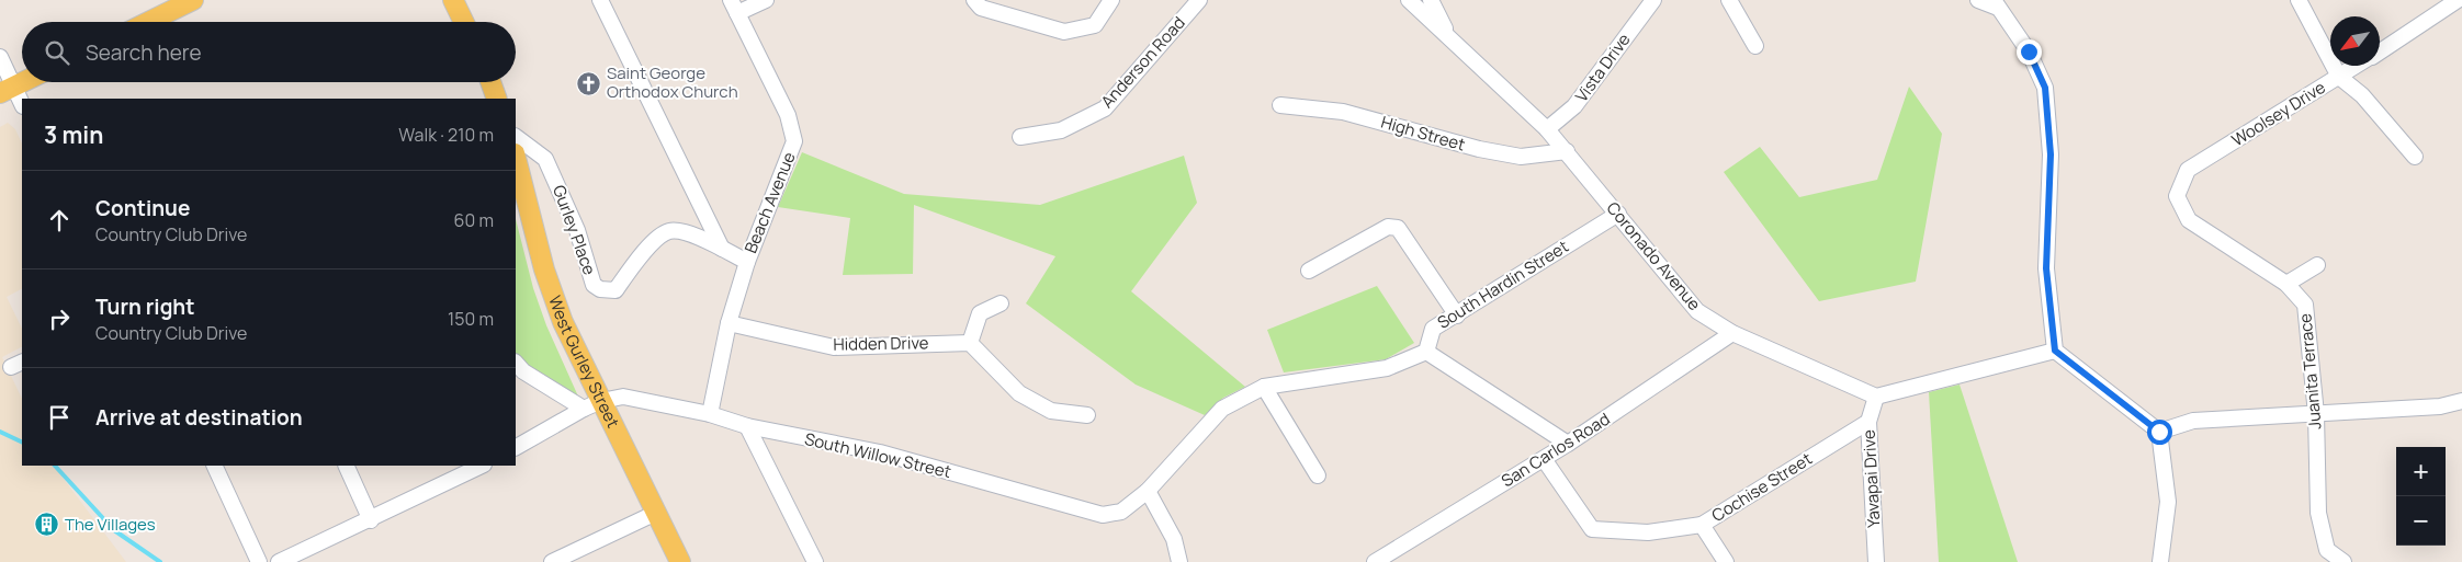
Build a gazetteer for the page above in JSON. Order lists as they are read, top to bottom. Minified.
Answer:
{"streets":{"main road":["West Gurley Street"],"street":["Anderson Road","Vista Drive","Woolsey Drive","High Street","Beach Avenue","Gurley Place","Coronado Avenue","South Hardin Street","Hidden Drive","Juanita Terrace","San Carlos Road","South Willow Street","Yavapai Drive","Cochise Street"]},"crossings":[["Vista Drive","Coronado Avenue"],["Woolsey Drive","Juanita Terrace"],["High Street","Coronado Avenue"],["Beach Avenue","Gurley Place"],["Beach Avenue","Hidden Drive"],["Beach Avenue","South Willow Street"],["Coronado Avenue","South Hardin Street"],["Coronado Avenue","San Carlos Road"],["Coronado Avenue","Yavapai Drive"],["West Gurley Street","South Willow Street"],["San Carlos Road","Cochise Street"],["Yavapai Drive","Cochise Street"]],"places":{"church":["Saint George Orthodox Church"],"building":["The Villages"]},"north":"bottom left","page":{"search":"Search here","heading":["3 min","Walk · 210 m"],"list":[["Continue","Country Club Drive","60 m"],["Turn right","Country Club Drive","150 m"],"Arrive at destination"],"map_buttons":["+","−"]}}
